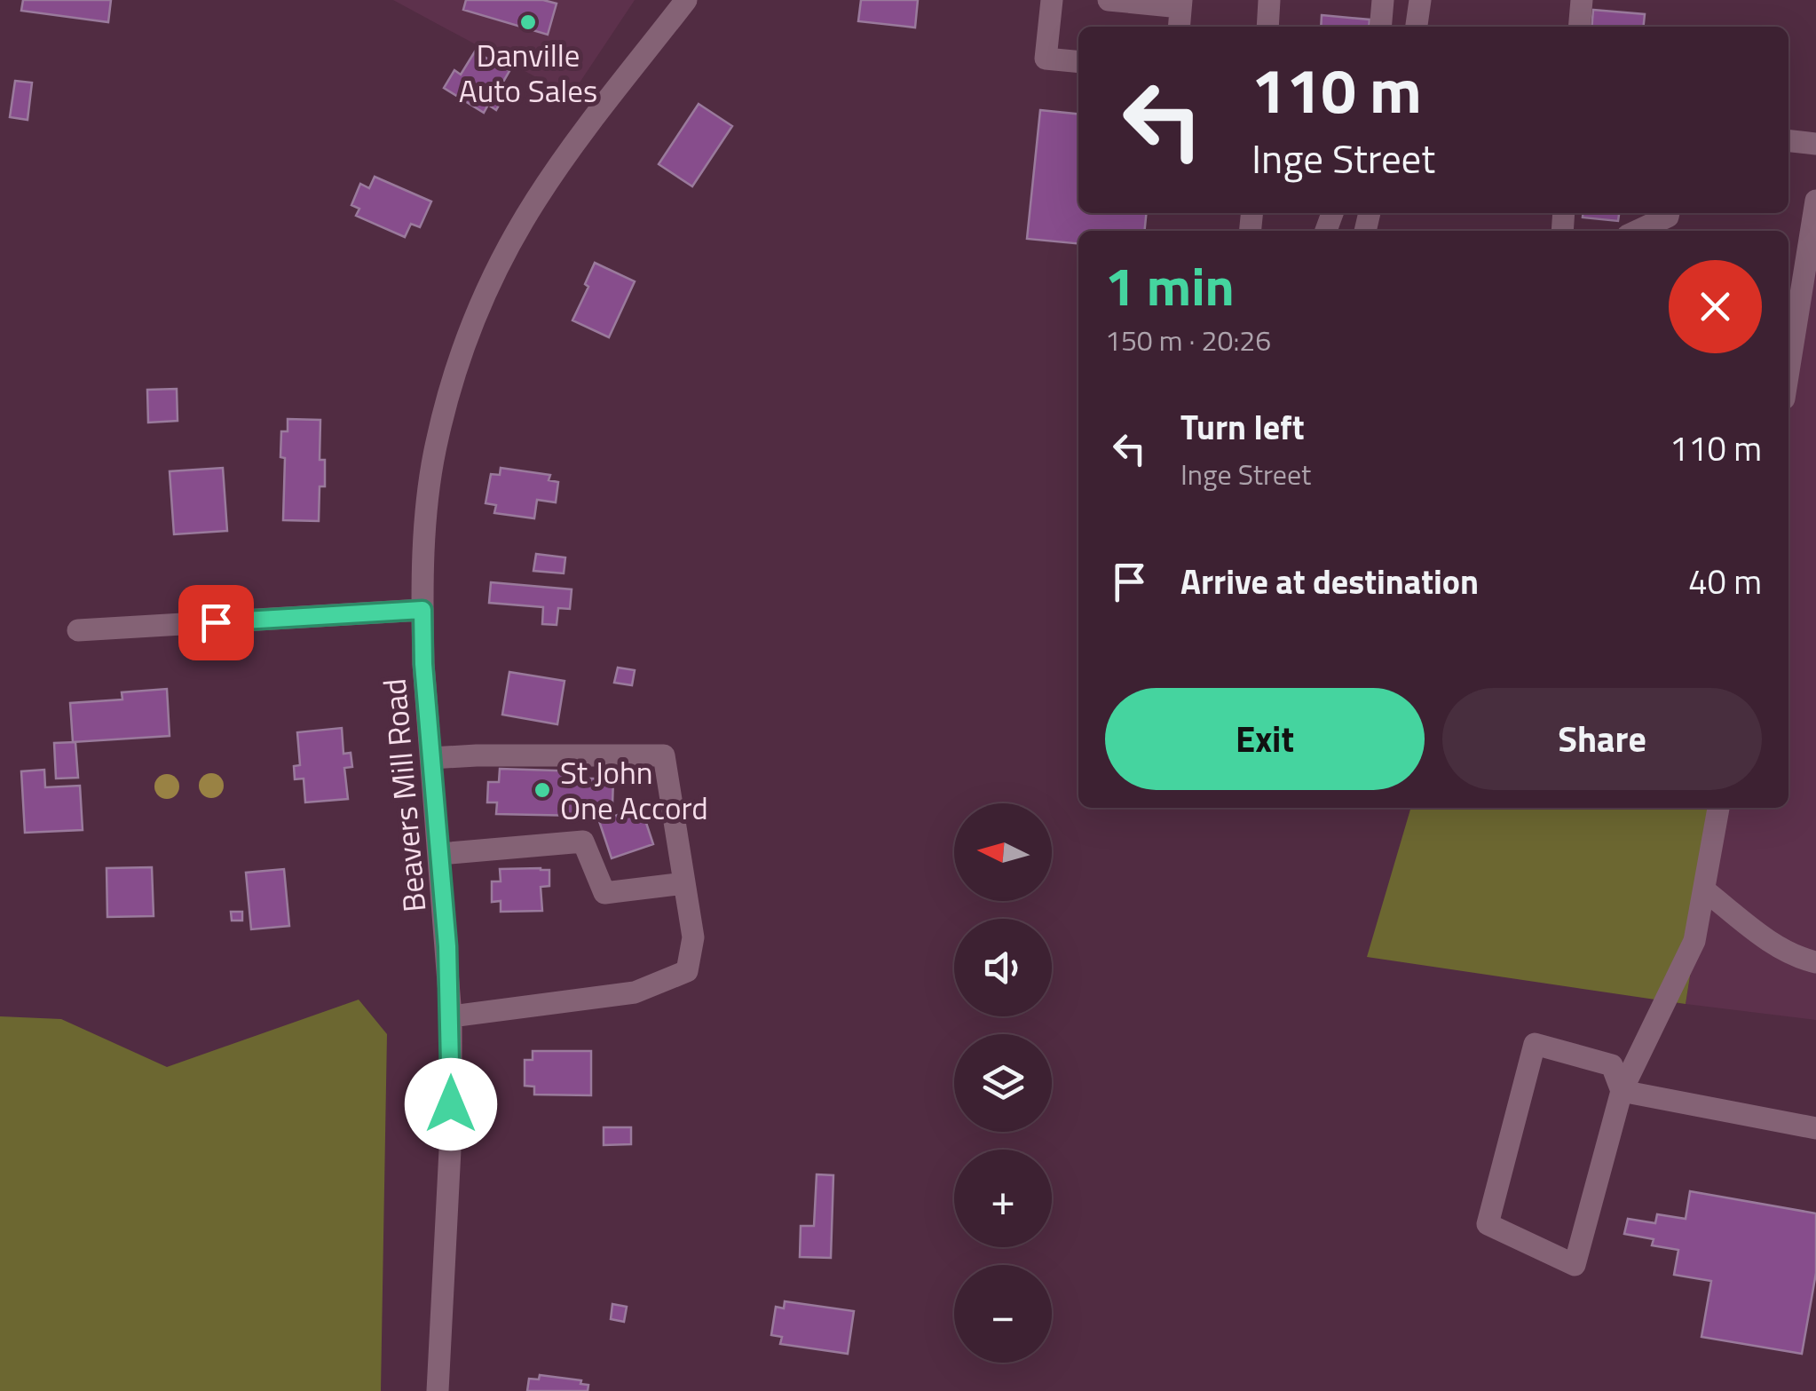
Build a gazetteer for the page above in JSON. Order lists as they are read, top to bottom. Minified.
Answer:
{"streets":{"street":["Beavers Mill Road"]},"places":["Danville Auto Sales","St John One Accord"],"north":"left","page":{"turn":["110 m","Inge Street"],"heading":["1 min","150 m · 20:26"],"list":[{"name":"Turn left","note":"Inge Street","value":"110 m"},{"name":"Arrive at destination","value":"40 m"}],"buttons":["Exit","Share"],"map_buttons":["+","−"]}}
